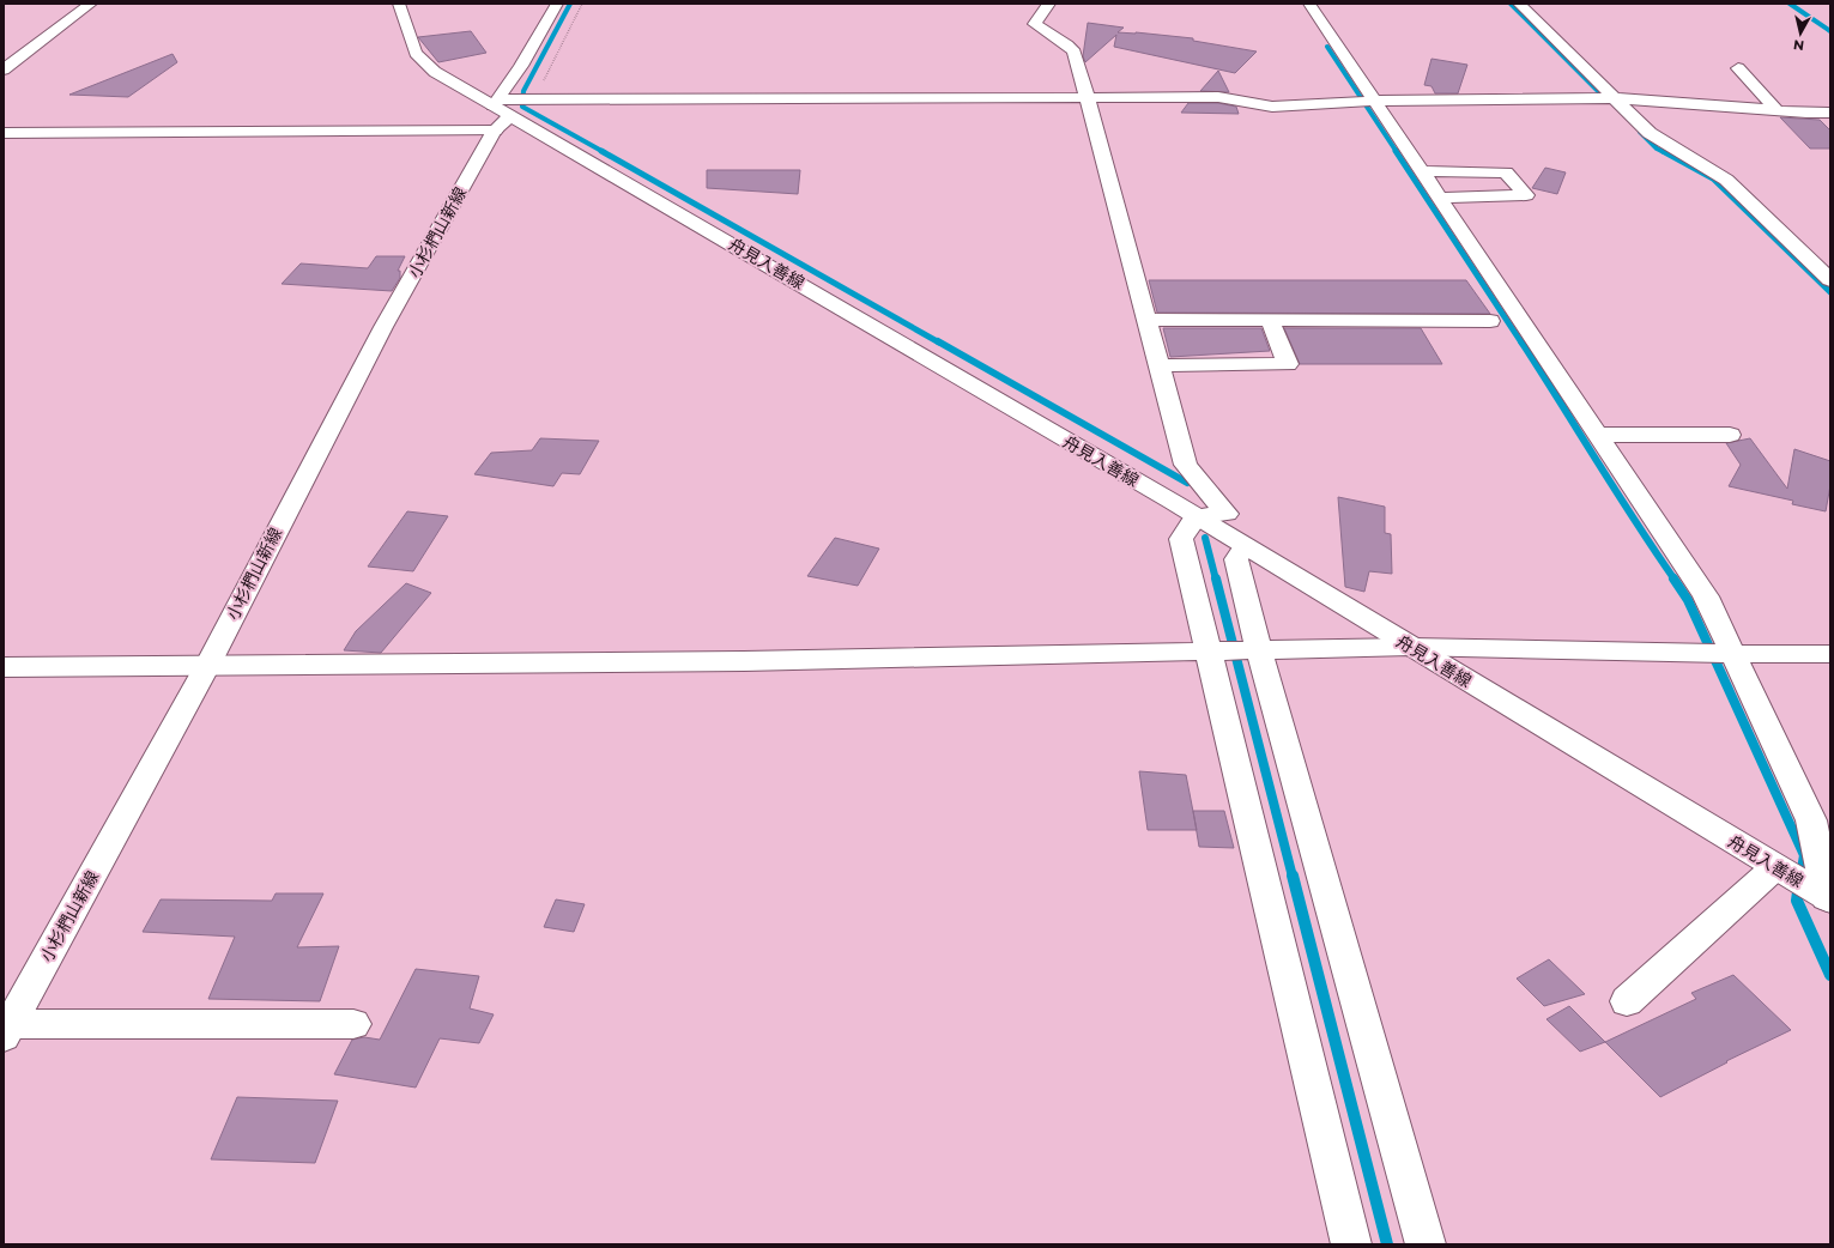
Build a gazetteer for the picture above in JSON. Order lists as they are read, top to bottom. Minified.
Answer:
{"streets":{"street":["小杉椚山新線","舟見入善線"]},"crossings":[["小杉椚山新線","舟見入善線"]],"north":"bottom"}
